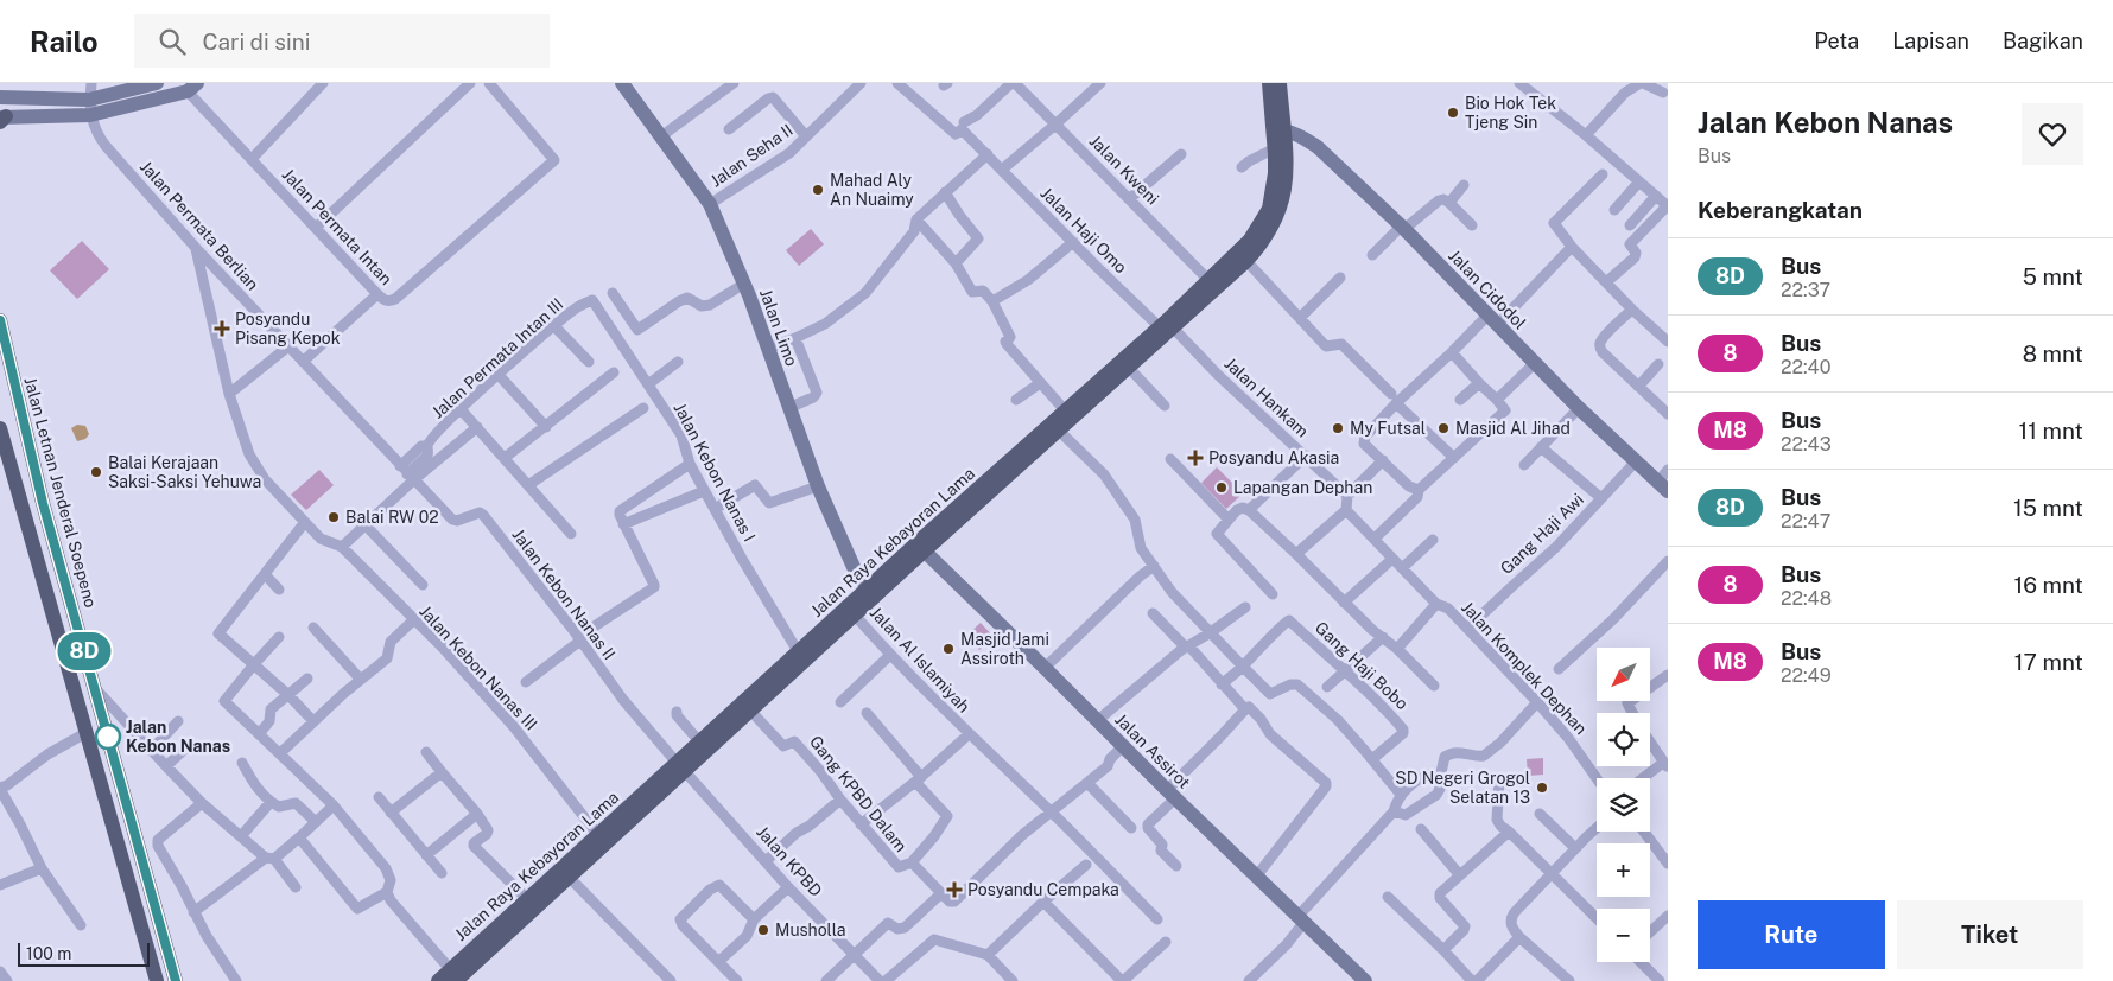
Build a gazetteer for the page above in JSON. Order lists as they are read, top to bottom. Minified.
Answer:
{"streets":{"main road":["Jalan Letnan Jenderal Soepeno","Jalan Raya Kebayoran Lama"],"street":["Jalan Seha II","Jalan Kweni","Jalan Permata Berlian","Jalan Permata Intan","Jalan Haji Omo","Jalan Cidodol","Jalan Limo","Jalan Permata Intan III","Jalan Hankam","Jalan Kebon Nanas I","Gang Haji Awi","Jalan Kebon Nanas II","Jalan Al Islamiyah","Gang Haji Bobo","Jalan Kebon Nanas III","Jalan Komplek Dephan","Jalan Assirot","Gang KPBD Dalam","Jalan KPBD"]},"crossings":[["Jalan Seha II","Jalan Limo"],["Jalan Kweni","Jalan Raya Kebayoran Lama"],["Jalan Permata Berlian","Jalan Permata Intan III"],["Jalan Permata Berlian","Jalan Kebon Nanas II"],["Jalan Permata Berlian","Jalan Kebon Nanas III"],["Jalan Haji Omo","Jalan Hankam"],["Jalan Haji Omo","Jalan Raya Kebayoran Lama"],["Jalan Cidodol","Gang Haji Awi"],["Jalan Cidodol","Jalan Raya Kebayoran Lama"],["Jalan Limo","Jalan Raya Kebayoran Lama"],["Jalan Permata Intan III","Jalan Kebon Nanas I"],["Jalan Permata Intan III","Jalan Kebon Nanas II"],["Jalan Hankam","Jalan Raya Kebayoran Lama"],["Jalan Kebon Nanas I","Jalan Raya Kebayoran Lama"],["Gang Haji Awi","Jalan Komplek Dephan"],["Jalan Raya Kebayoran Lama","Jalan Kebon Nanas II"],["Jalan Raya Kebayoran Lama","Jalan Al Islamiyah"],["Jalan Raya Kebayoran Lama","Jalan Kebon Nanas III"],["Jalan Raya Kebayoran Lama","Jalan Assirot"],["Jalan Raya Kebayoran Lama","Gang KPBD Dalam"],["Jalan Raya Kebayoran Lama","Jalan KPBD"],["Jalan Kebon Nanas II","Jalan KPBD"],["Jalan Al Islamiyah","Gang KPBD Dalam"]],"places":{"other":["Bio Hok Tek Tjeng Sin","Mahad Aly An Nuaimy","My Futsal","Masjid Al Jihad","Balai Kerajaan Saksi-Saksi Yehuwa","Lapangan Dephan","Balai RW 02","Masjid Jami Assiroth","Jalan Kebon Nanas","SD Negeri Grogol Selatan 13","Musholla"],"health":["Posyandu Pisang Kepok","Posyandu Akasia","Posyandu Cempaka"]},"lines":["bus line 8D"],"scale_bar":"100 m","north":"bottom left","page":{"header":"Railo","search":"Cari di sini","nav":["Peta","Lapisan","Bagikan"],"on_map":"8D","heading":[["Jalan Kebon Nanas","Bus"],"Keberangkatan"],"list":[{"mark":"8D","name":"Bus","note":"22:37","value":"5 mnt"},{"mark":"8","name":"Bus","note":"22:40","value":"8 mnt"},{"mark":"M8","name":"Bus","note":"22:43","value":"11 mnt"},{"mark":"8D","name":"Bus","note":"22:47","value":"15 mnt"},{"mark":"8","name":"Bus","note":"22:48","value":"16 mnt"},{"mark":"M8","name":"Bus","note":"22:49","value":"17 mnt"}],"map_buttons":["+","−"],"buttons":["Rute","Tiket"],"scale":"100 m"}}
